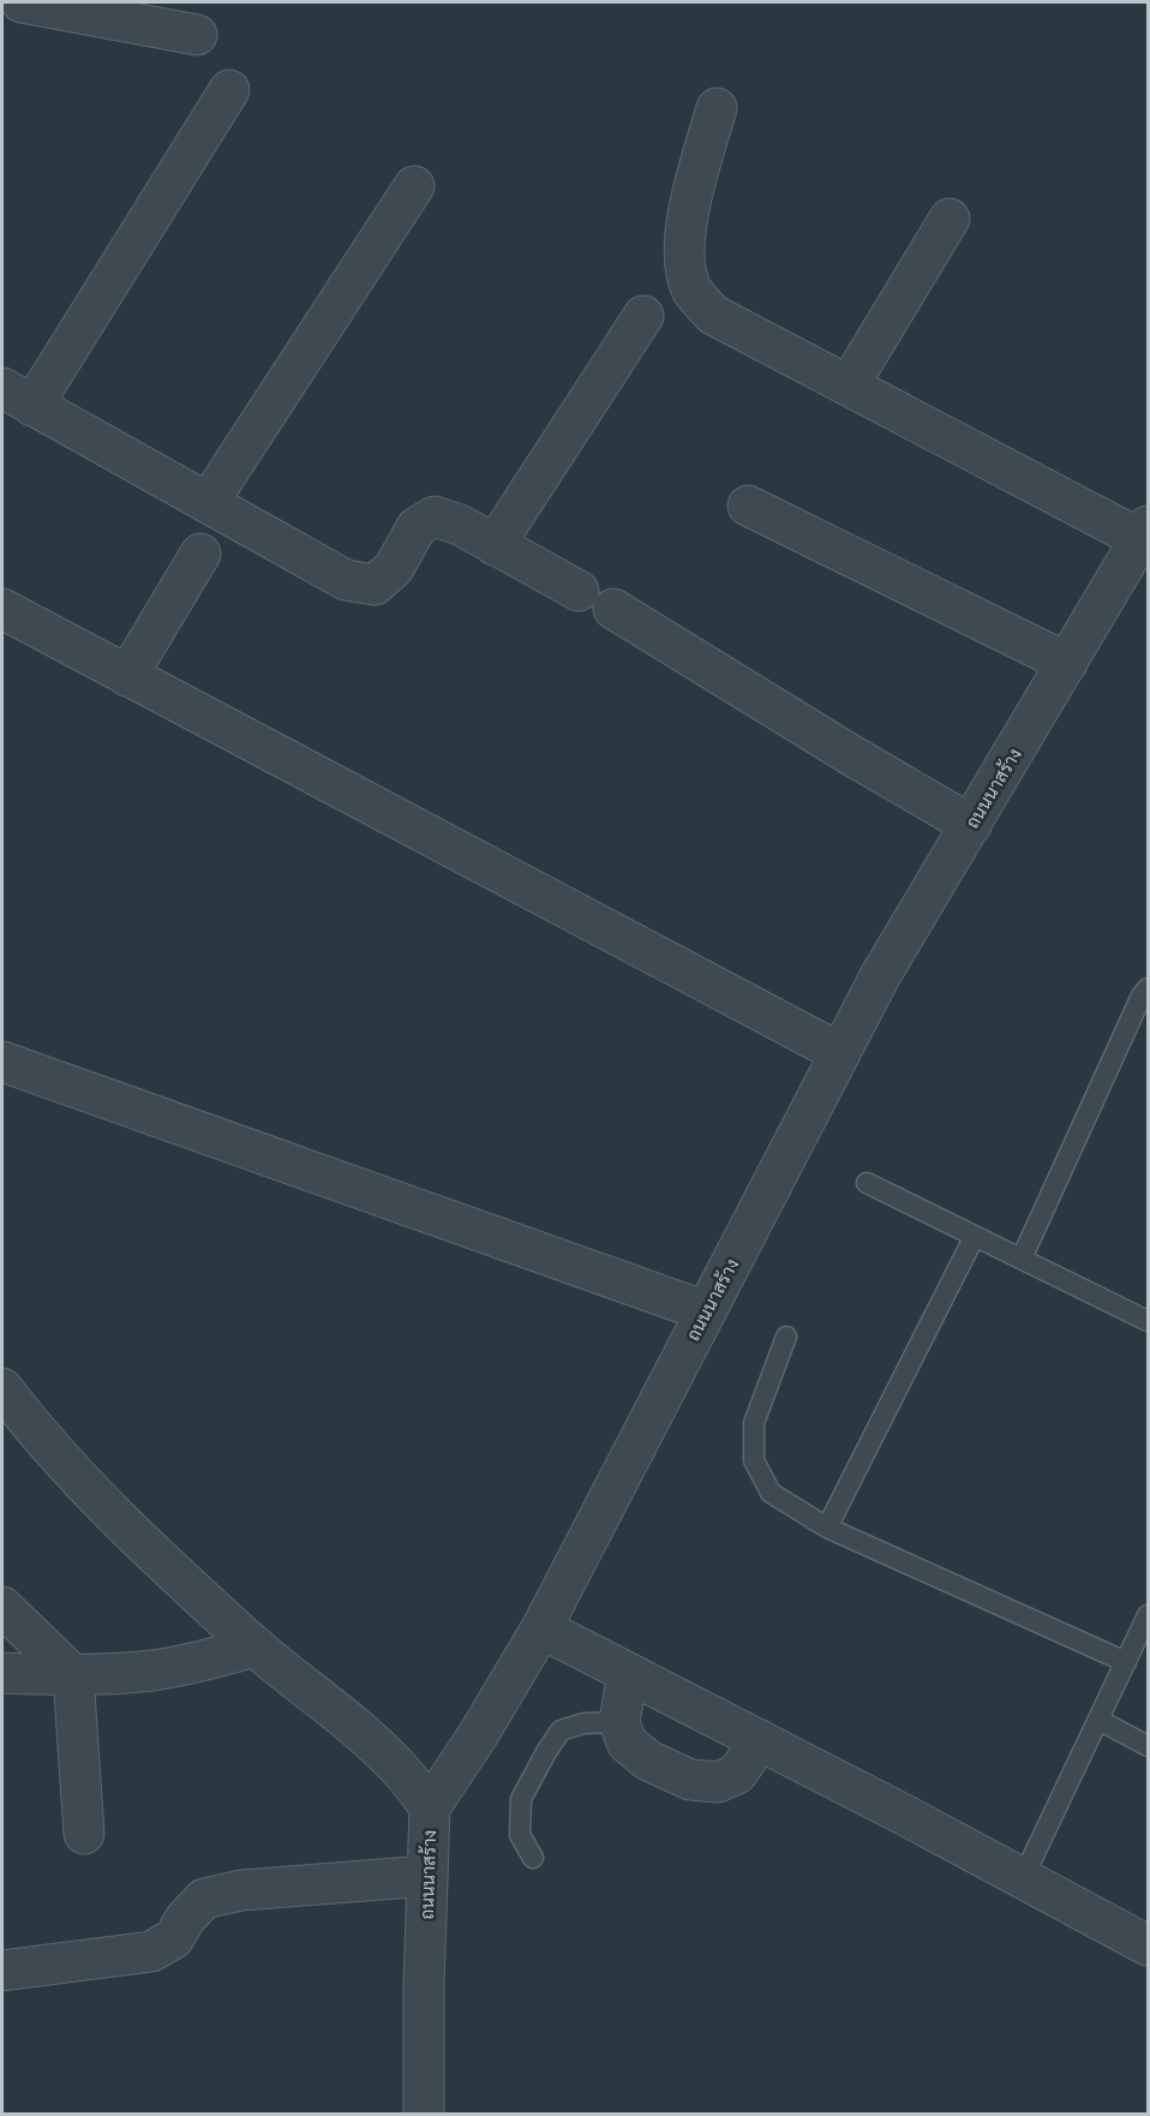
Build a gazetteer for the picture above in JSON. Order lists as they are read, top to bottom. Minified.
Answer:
{"streets":{"street":["ถนนนาสร้าง"]}}
